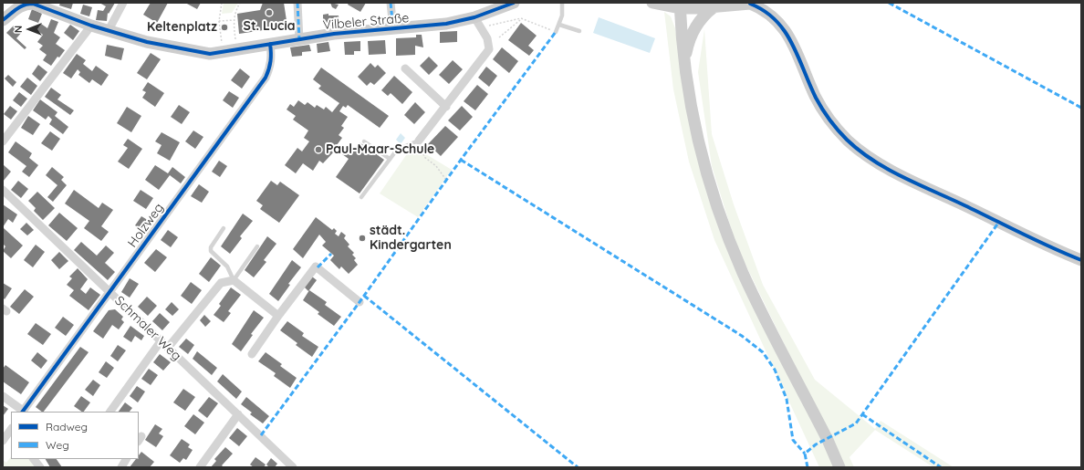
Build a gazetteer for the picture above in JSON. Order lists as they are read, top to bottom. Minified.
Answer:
{"streets":{"street":["Vilbeler Straße","Holzweg","Schmaler Weg"]},"crossings":[["Vilbeler Straße","Holzweg"],["Holzweg","Schmaler Weg"]],"places":["St. Lucia","Keltenplatz","Paul-Maar-Schule","städt. Kindergarten"],"legend":["Radweg","Weg"],"north":"left"}
